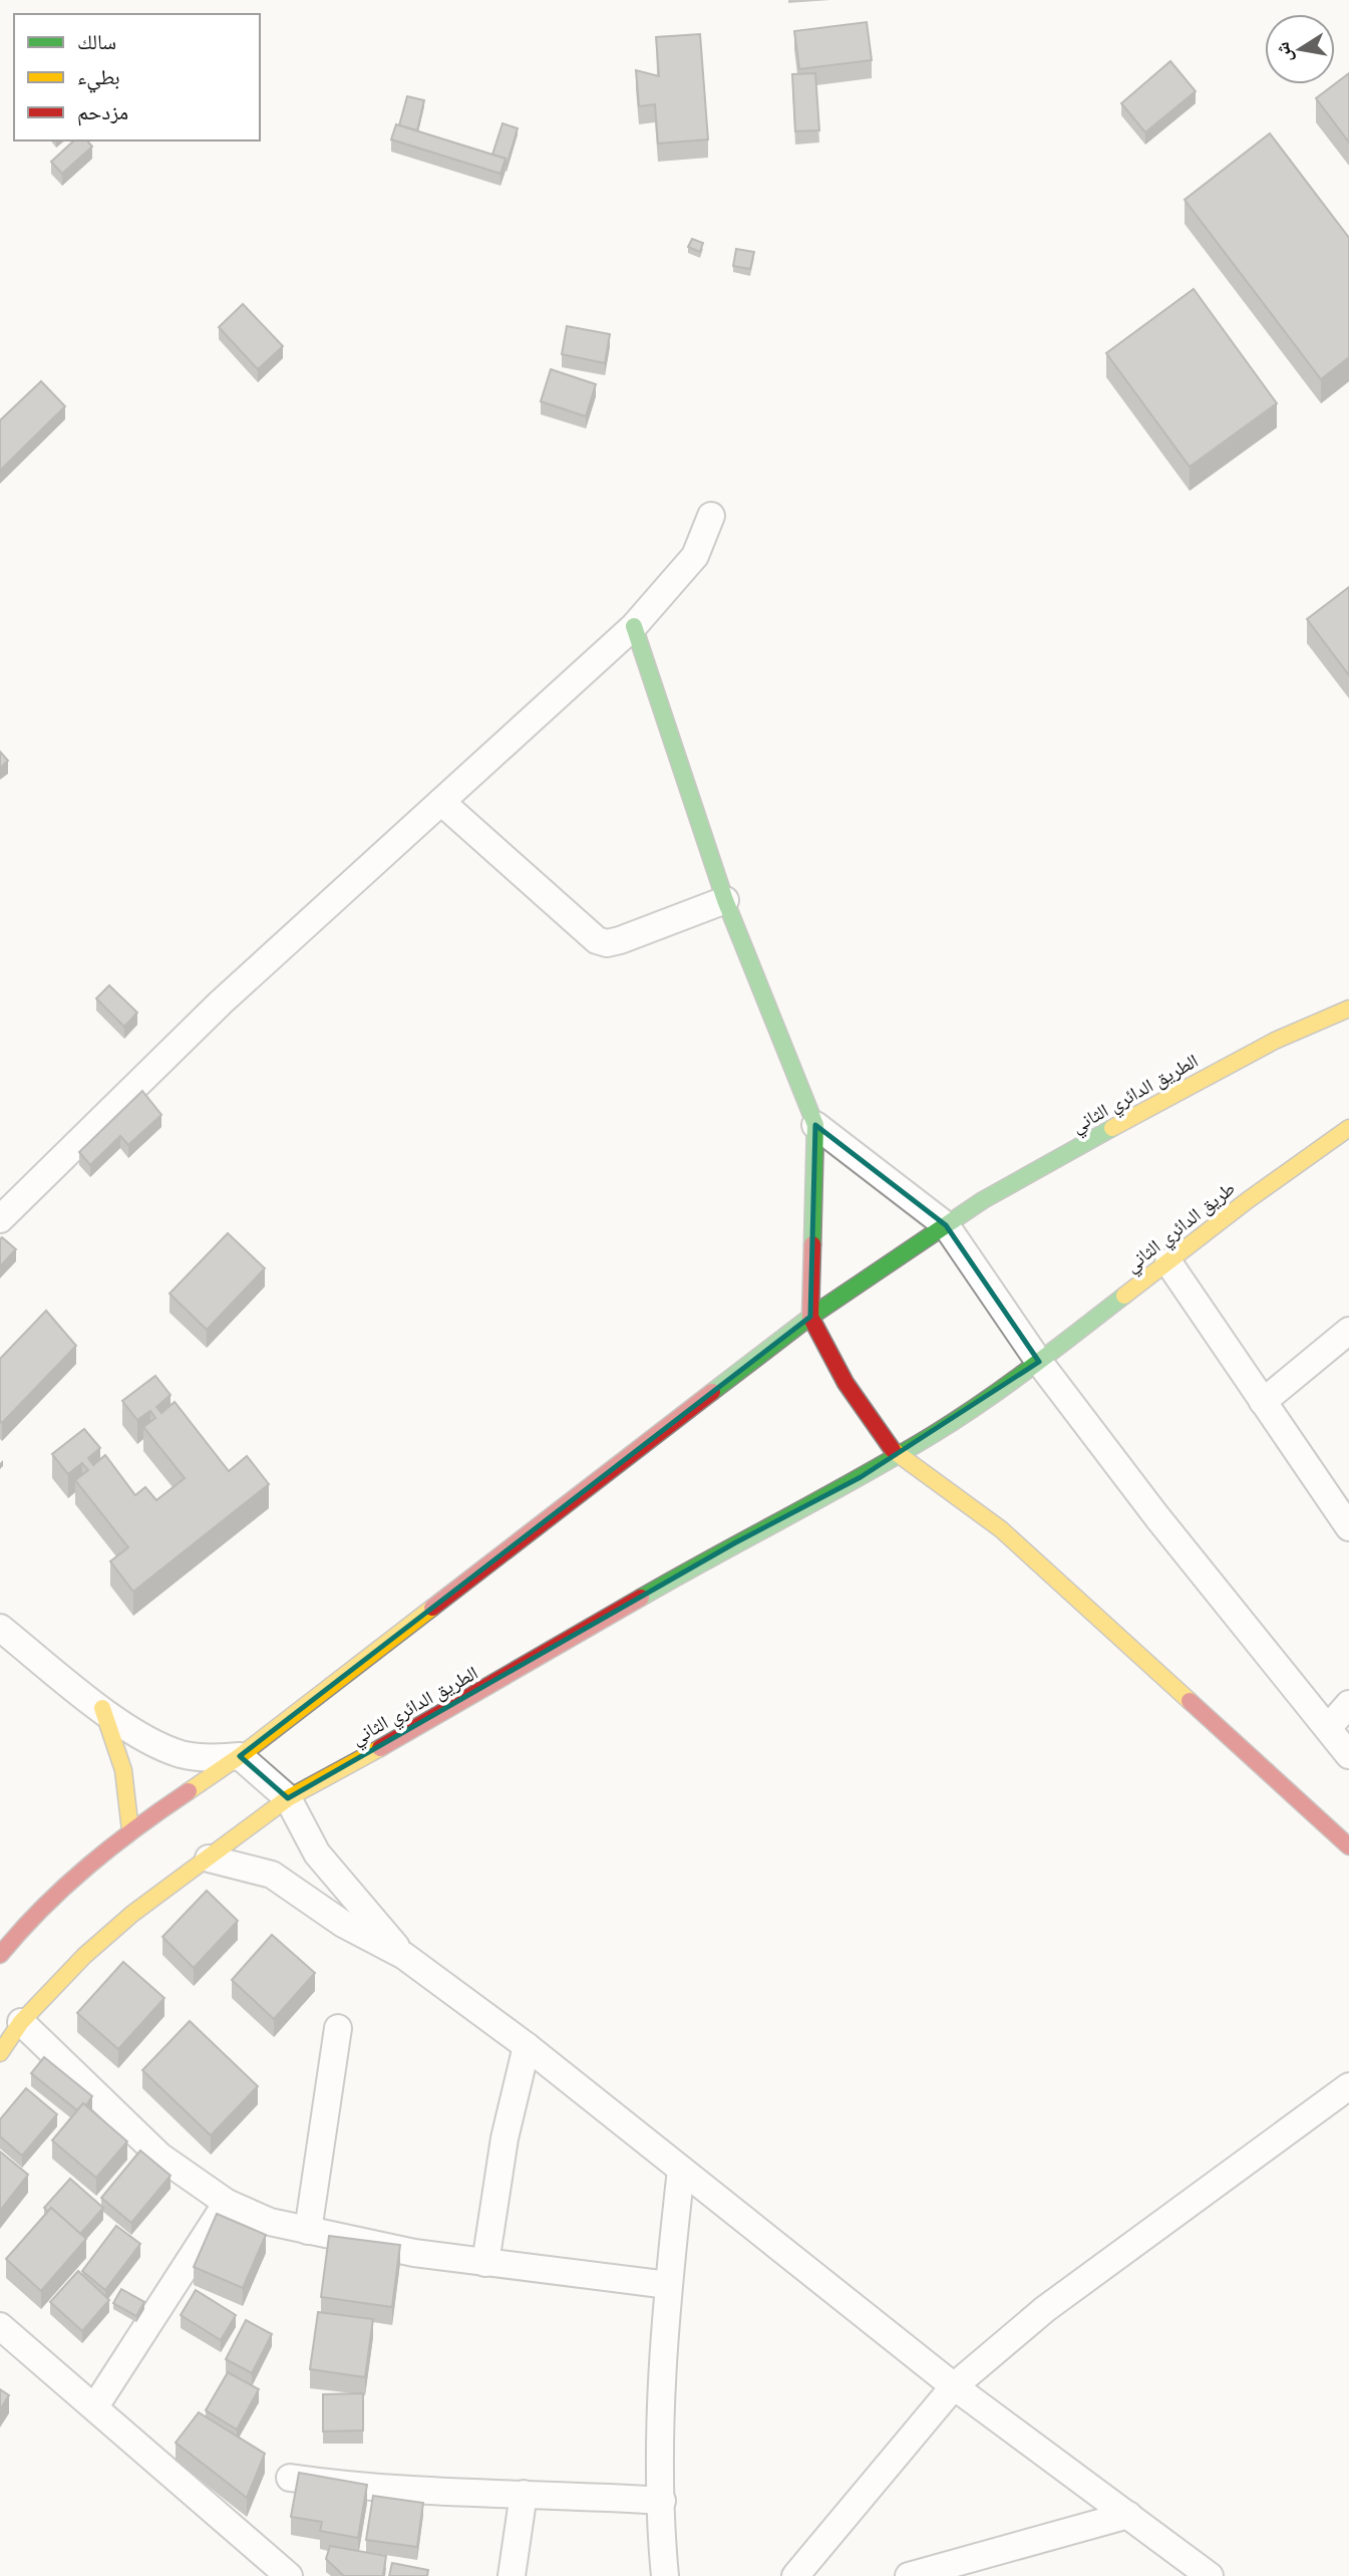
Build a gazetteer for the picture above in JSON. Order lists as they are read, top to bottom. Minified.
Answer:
{"streets":{"main road":["الطريق الدائري الثاني","طريق الدائري الثاني"]},"crossings":[["الطريق الدائري الثاني","طريق الدائري الثاني"]],"legend":["سالك","بطيء","مزدحم"],"north":"left"}
